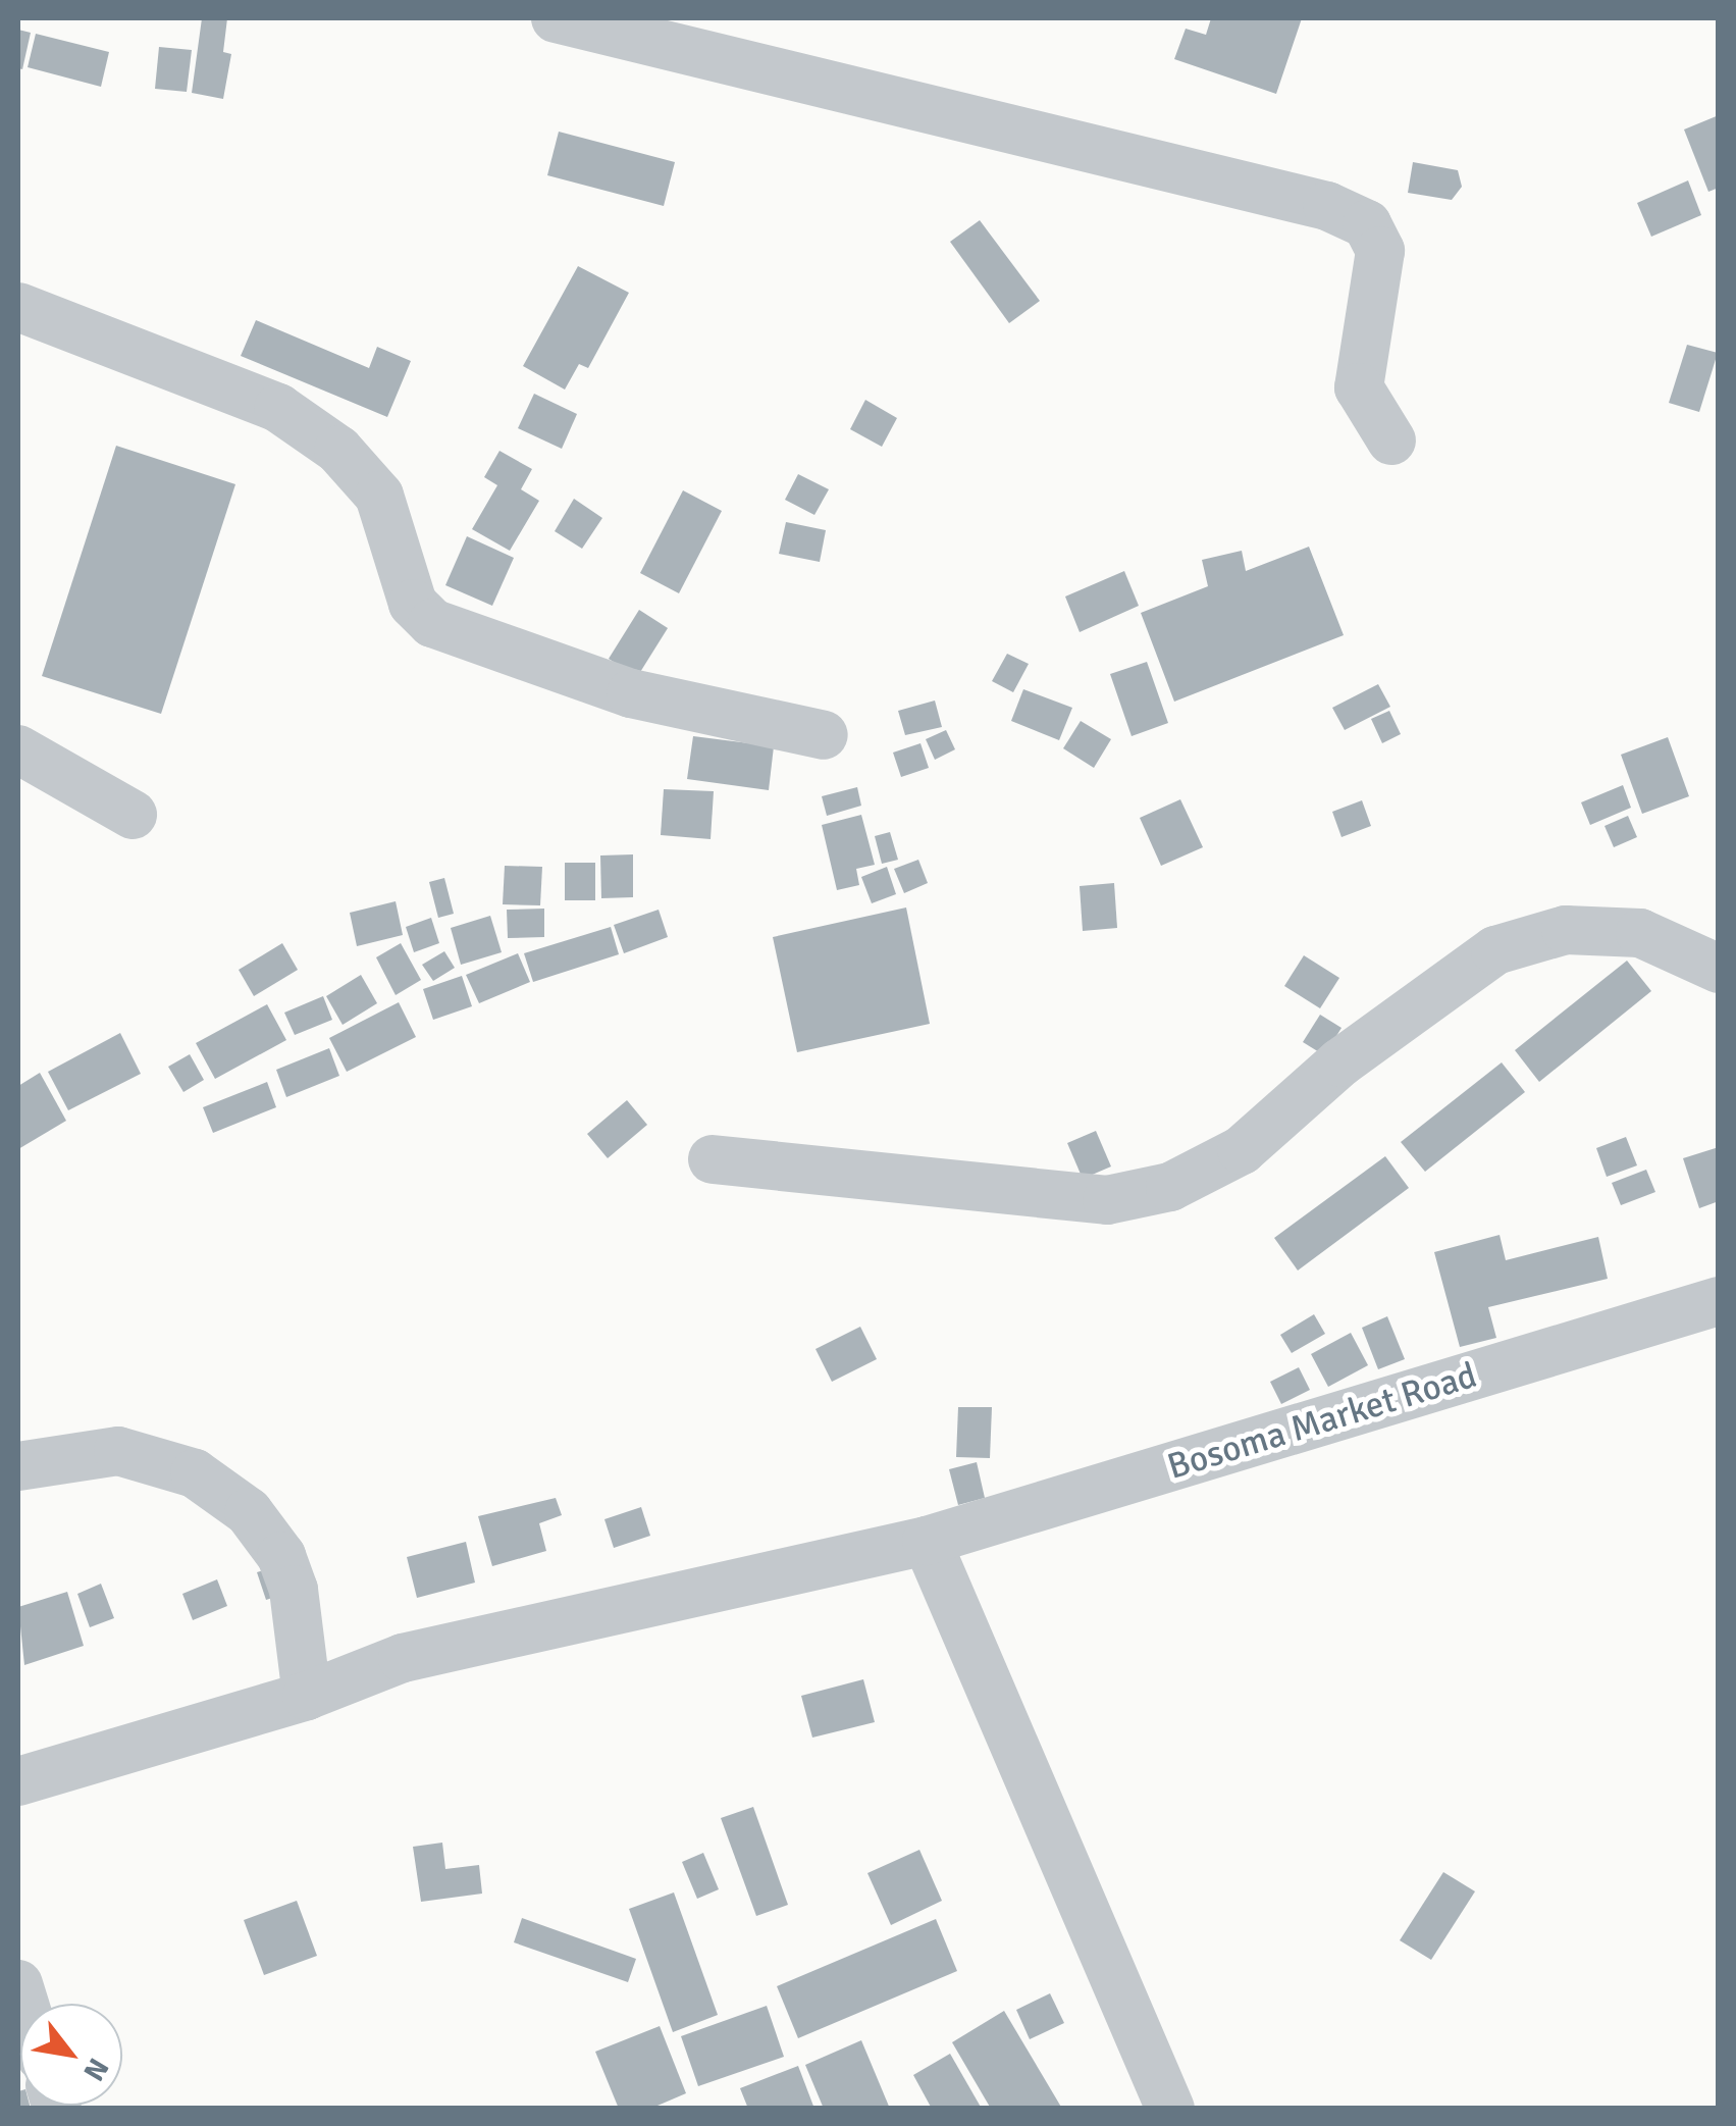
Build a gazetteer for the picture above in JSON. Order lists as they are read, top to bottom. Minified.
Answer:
{"streets":{"street":["Bosoma Market Road"]},"north":"bottom right"}
